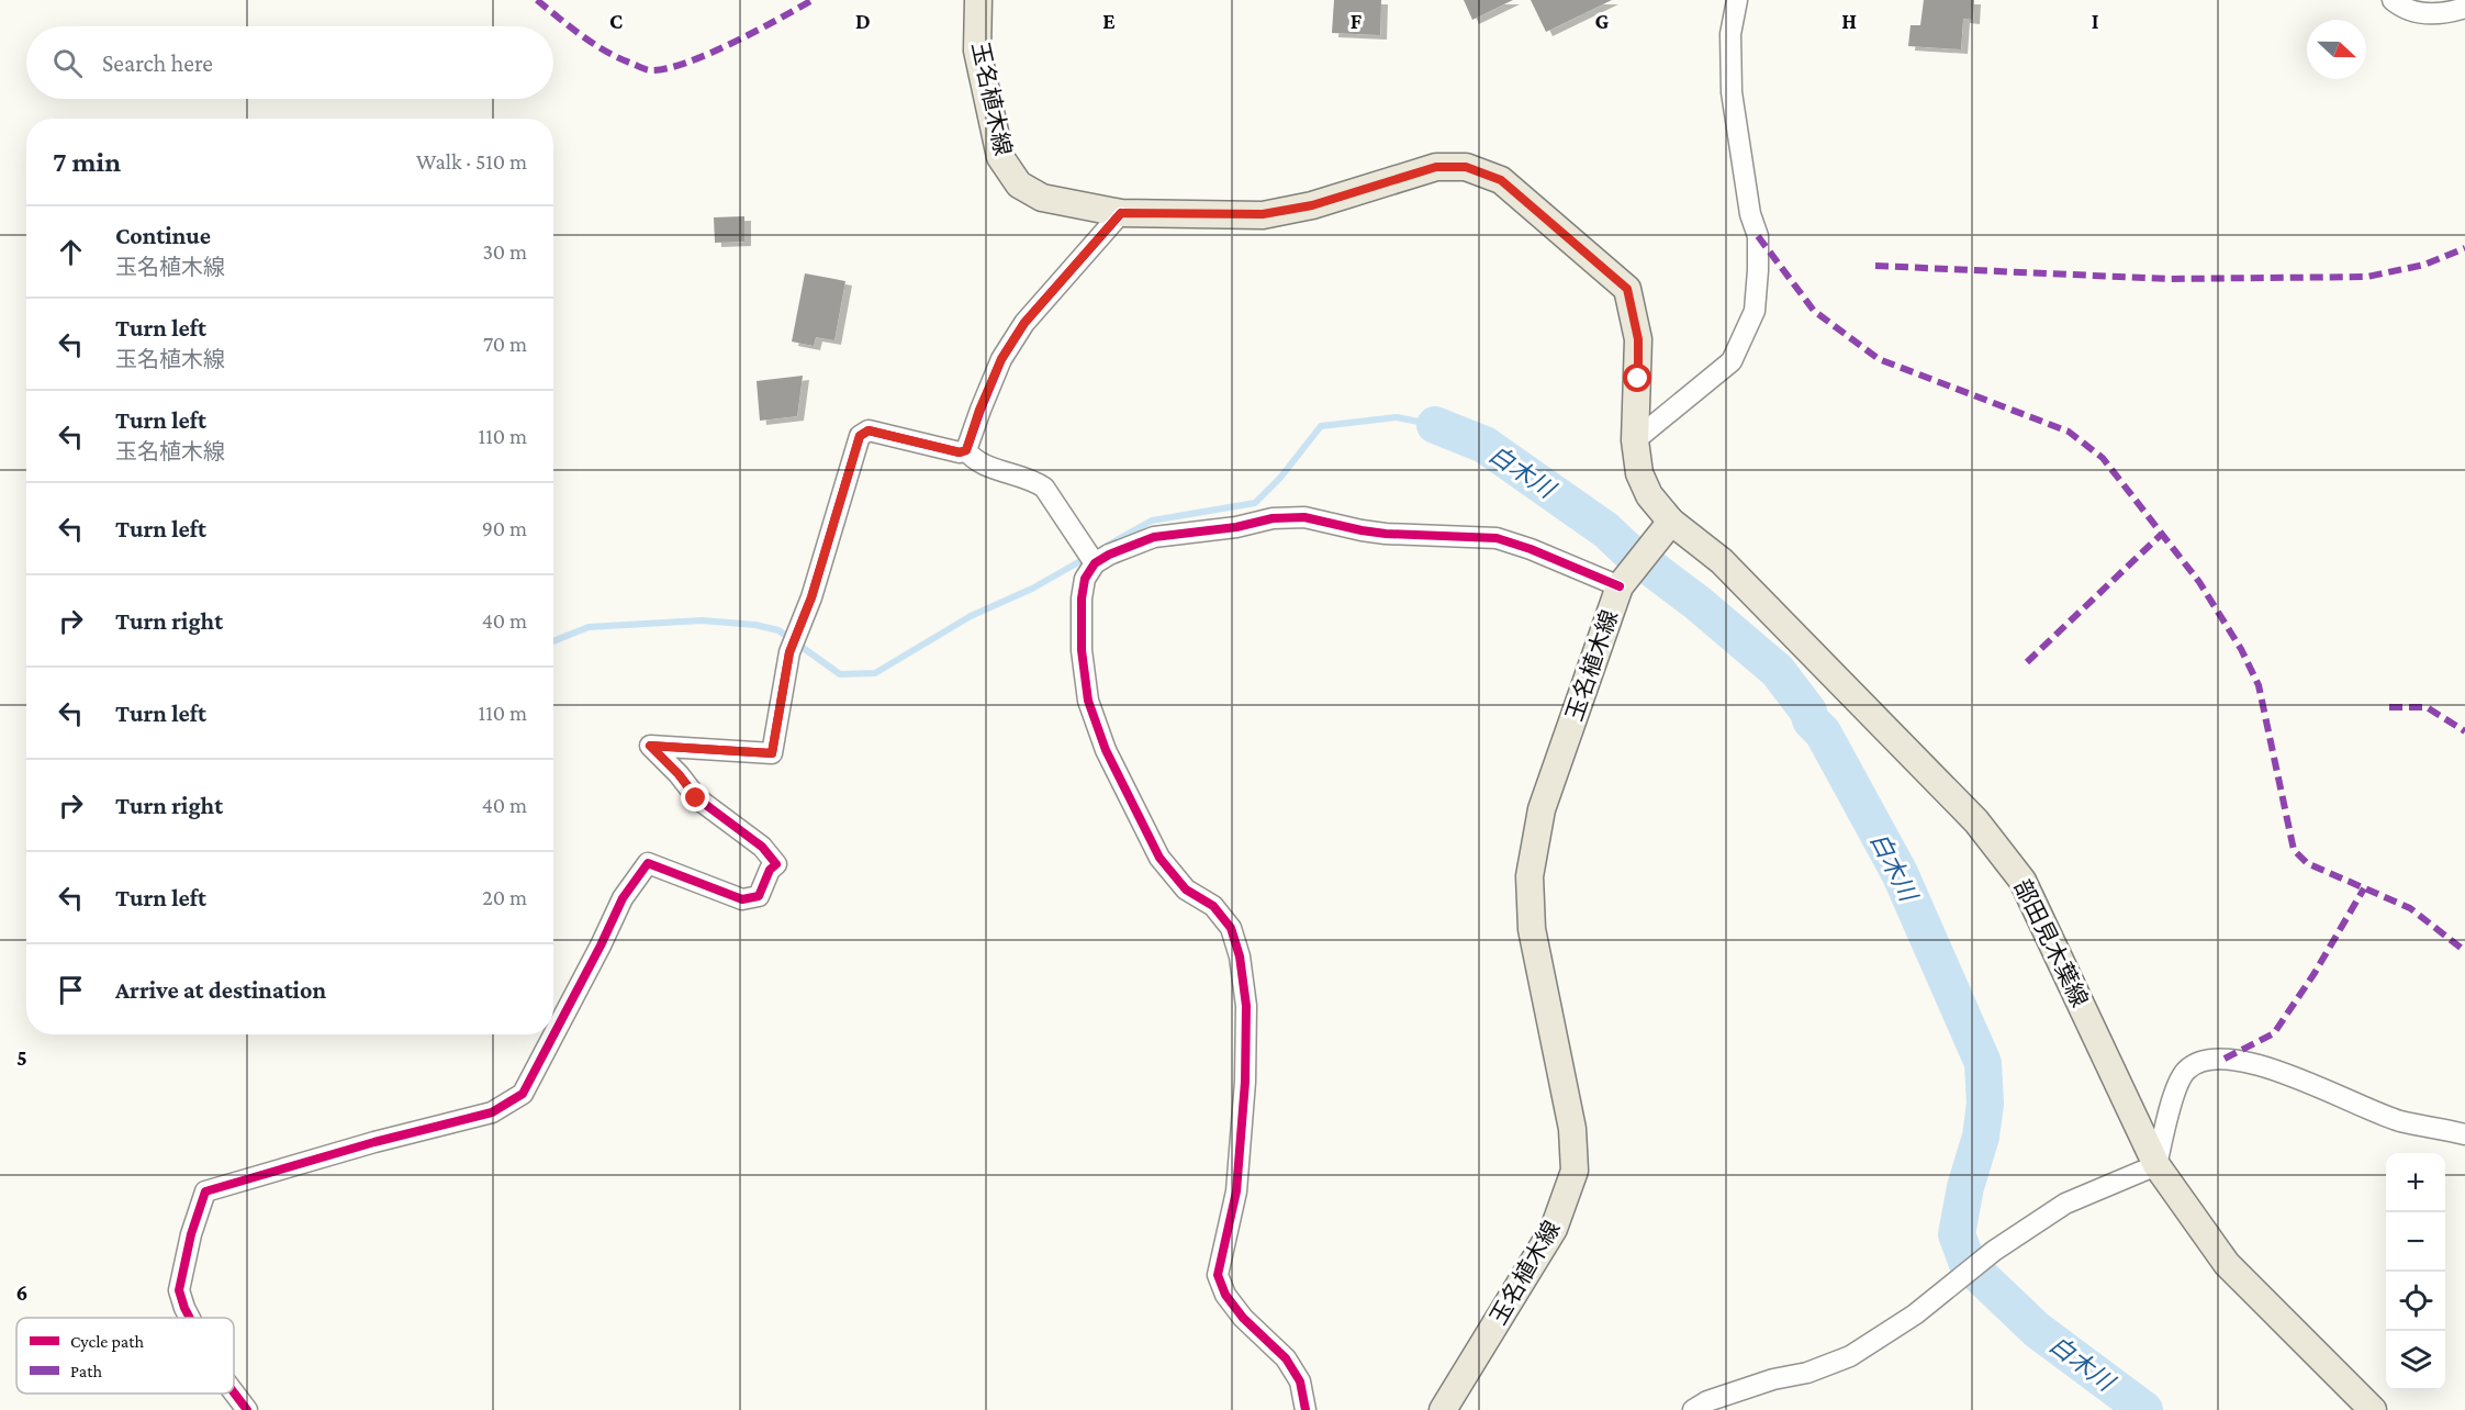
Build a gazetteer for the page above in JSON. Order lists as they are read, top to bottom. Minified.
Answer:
{"streets":{"main road":["玉名植木線","部田見木葉線"]},"crossings":[["玉名植木線","部田見木葉線"]],"water":["白木川"],"legend":["Cycle path","Path"],"north":"right","page":{"search":"Search here","heading":["7 min","Walk · 510 m"],"list":[["Continue","玉名植木線","30 m"],["Turn left","玉名植木線","70 m"],["Turn left","玉名植木線","110 m"],["Turn left","90 m"],["Turn right","40 m"],["Turn left","110 m"],["Turn right","40 m"],["Turn left","20 m"],"Arrive at destination"],"map_buttons":["+","−"]},"grid":{"columns":["C","D","E","F","G","H","I"],"rows":["5","6"]}}
